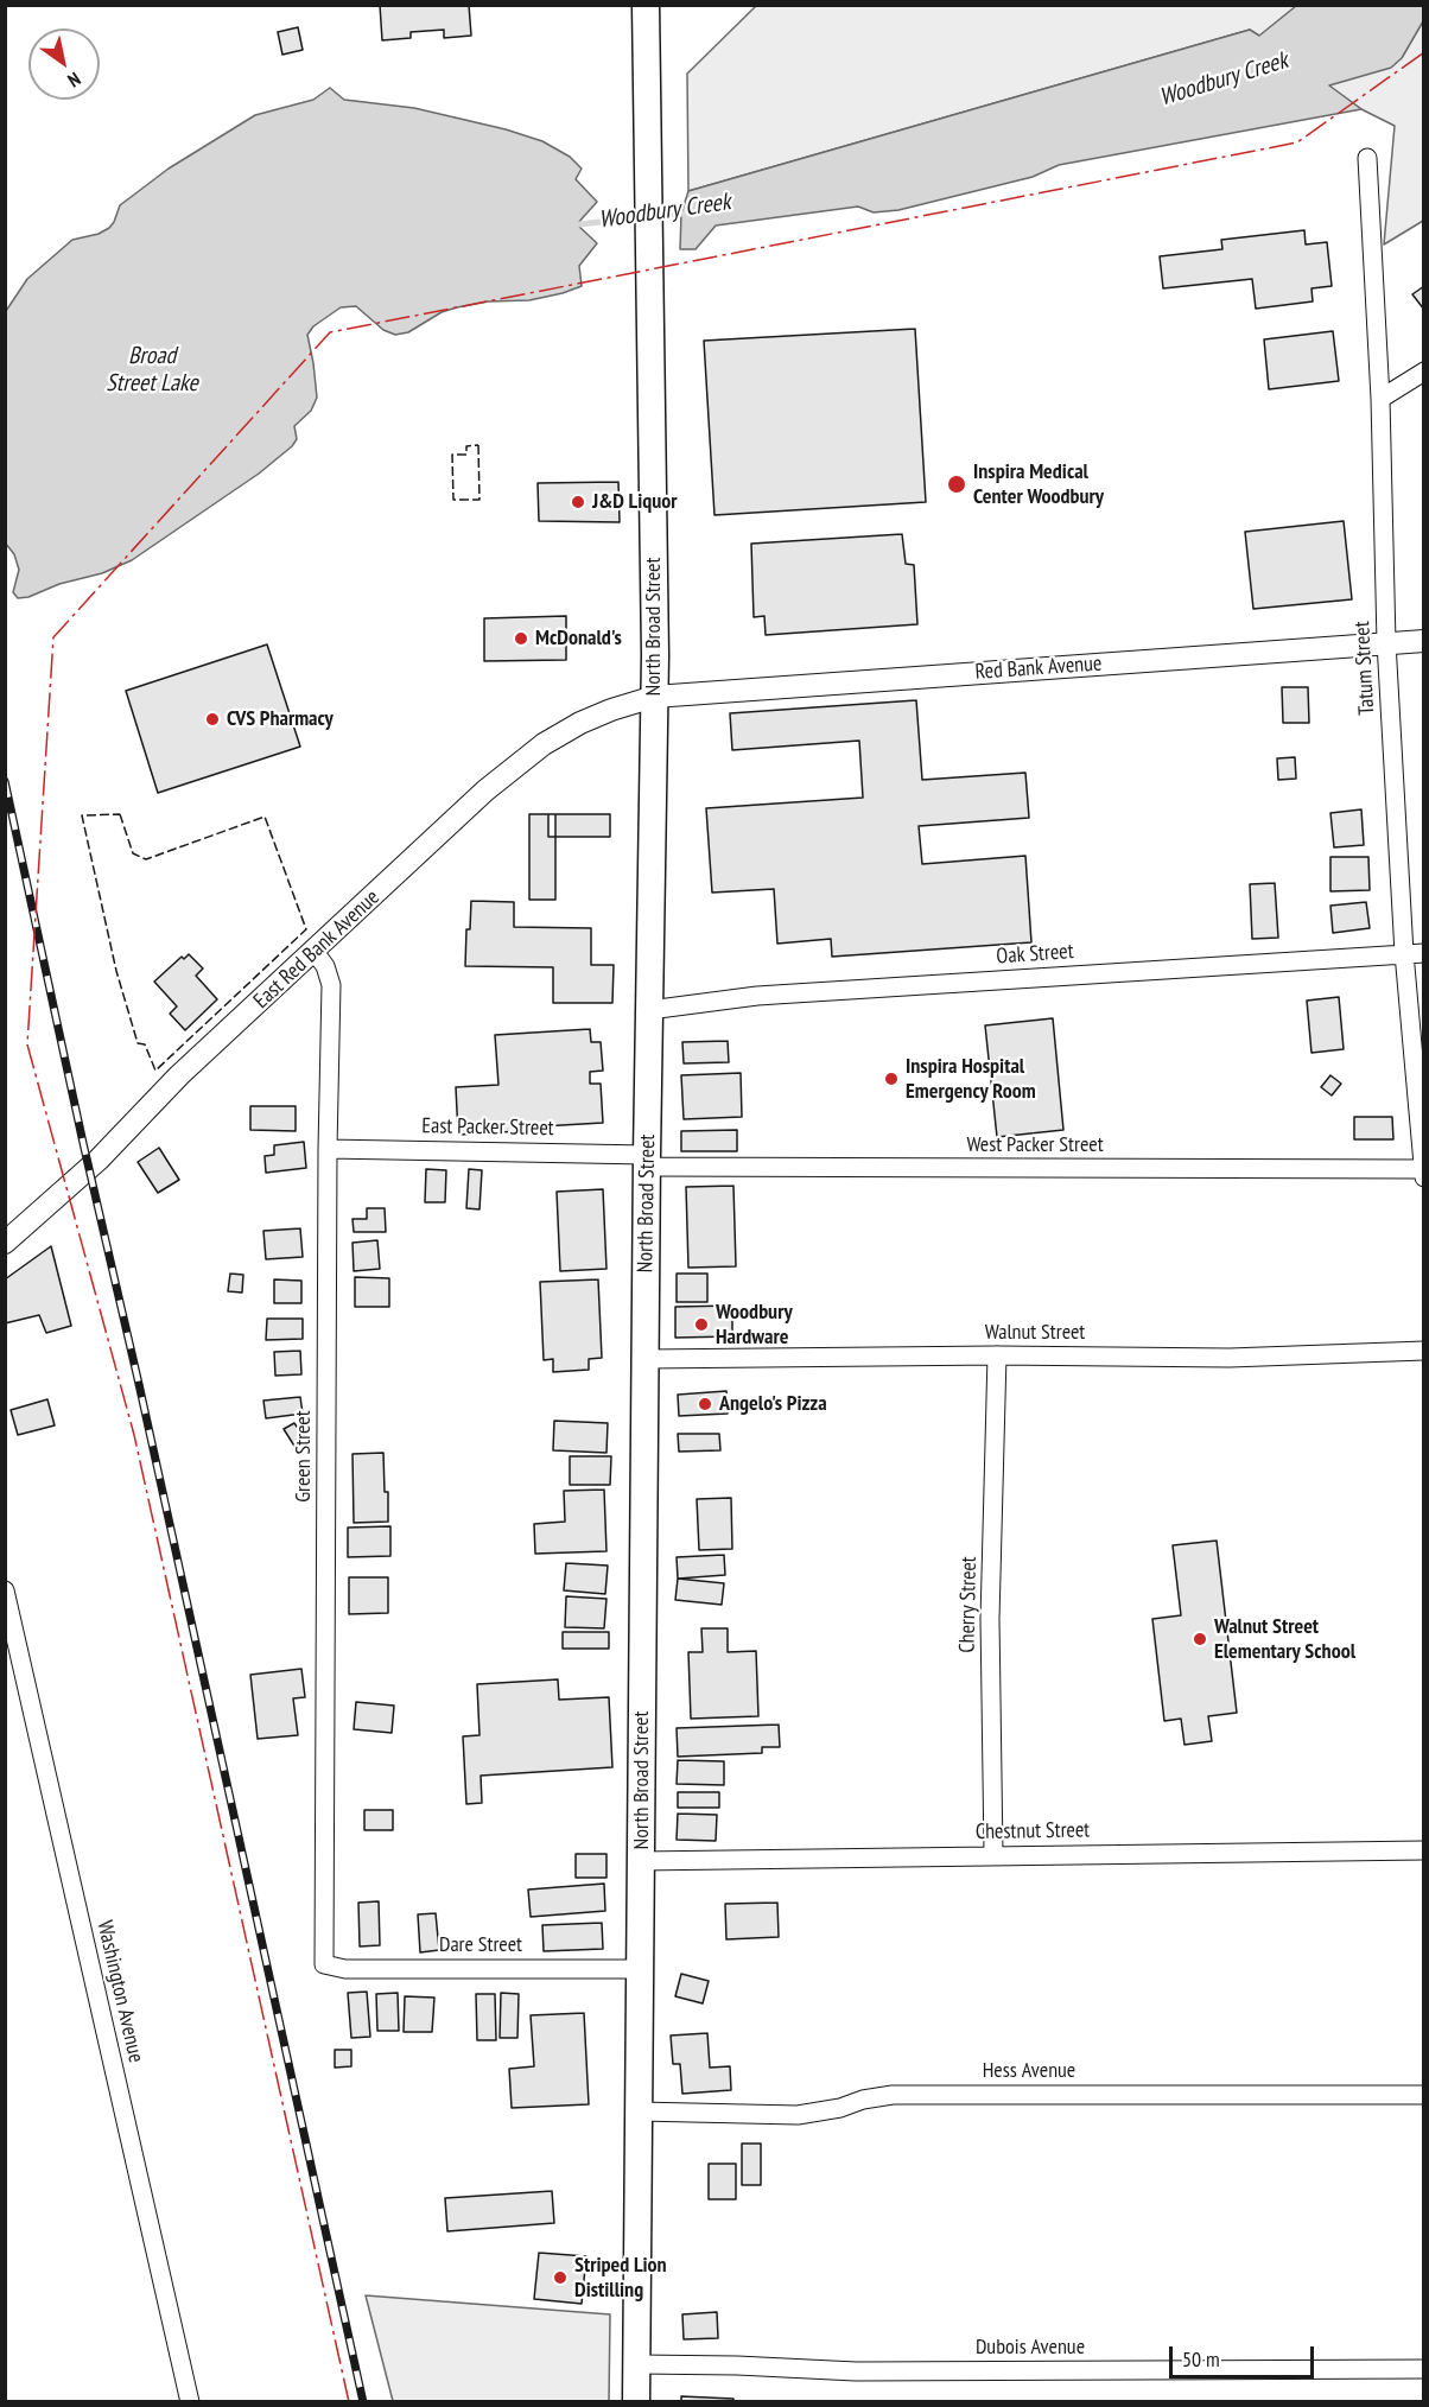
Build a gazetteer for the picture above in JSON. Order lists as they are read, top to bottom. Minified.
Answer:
{"streets":{"main road":["North Broad Street"],"street":["Red Bank Avenue","Tatum Street","East Red Bank Avenue","Oak Street","East Packer Street","West Packer Street","Walnut Street","Green Street","Cherry Street","Chestnut Street","Dare Street","Washington Avenue","Hess Avenue","Dubois Avenue"]},"crossings":[["North Broad Street","Red Bank Avenue"],["North Broad Street","East Red Bank Avenue"],["North Broad Street","Oak Street"],["North Broad Street","East Packer Street"],["North Broad Street","West Packer Street"],["North Broad Street","Walnut Street"],["North Broad Street","Chestnut Street"],["North Broad Street","Dare Street"],["North Broad Street","Hess Avenue"],["North Broad Street","Dubois Avenue"],["Red Bank Avenue","Tatum Street"],["Red Bank Avenue","East Red Bank Avenue"],["Tatum Street","Oak Street"],["Tatum Street","West Packer Street"],["East Red Bank Avenue","Green Street"],["East Packer Street","West Packer Street"],["East Packer Street","Green Street"],["Walnut Street","Cherry Street"],["Green Street","Dare Street"],["Cherry Street","Chestnut Street"]],"water":["Woodbury Creek","Broad Street Lake"],"places":["Inspira Medical Center Woodbury","J&D Liquor","McDonald's","CVS Pharmacy","Inspira Hospital Emergency Room","Woodbury Hardware","Angelo's Pizza","Walnut Street Elementary School","Striped Lion Distilling"],"scale_bar":"50 m","north":"bottom right"}
